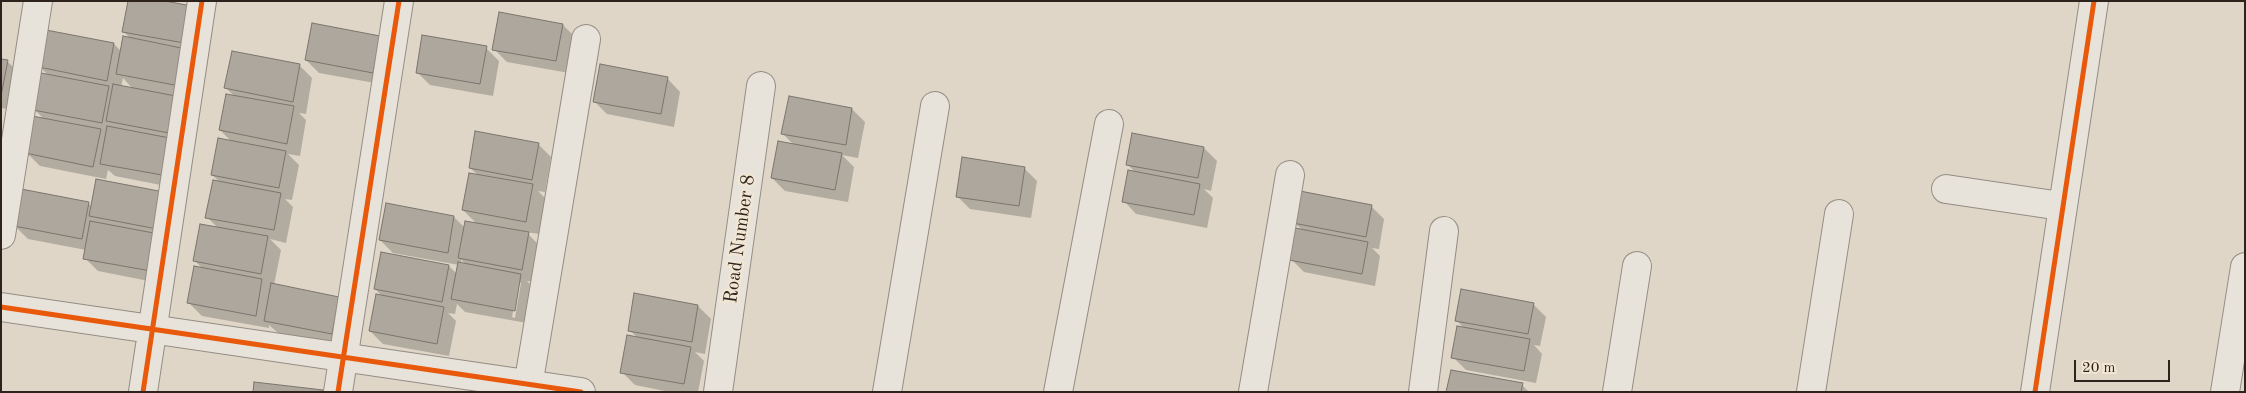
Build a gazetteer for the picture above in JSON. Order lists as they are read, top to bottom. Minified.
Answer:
{"streets":{"street":["Road Number 8"]},"scale_bar":"20 m"}
